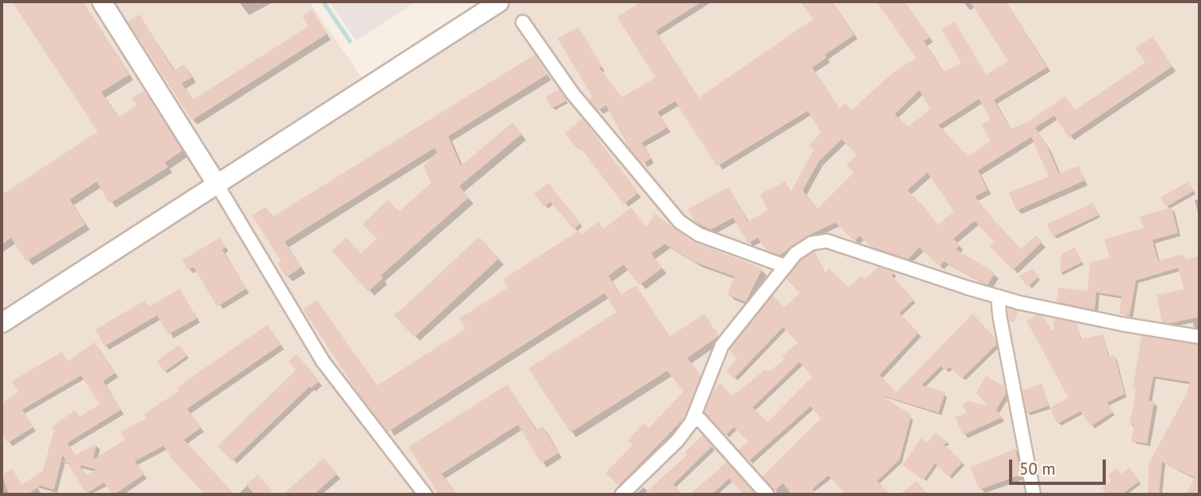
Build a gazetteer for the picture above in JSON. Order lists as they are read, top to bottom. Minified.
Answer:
{"scale_bar":"50 m"}
